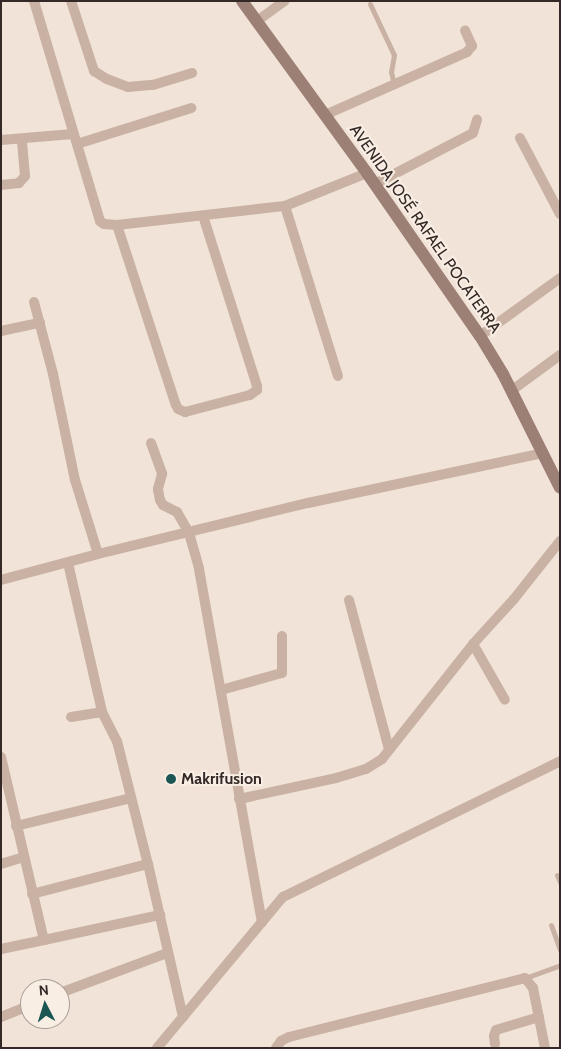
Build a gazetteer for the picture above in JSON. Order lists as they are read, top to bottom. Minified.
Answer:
{"streets":{"street":["AVENIDA JOSÉ RAFAEL POCATERRA"]},"places":["Makrifusion"],"north":"top"}
